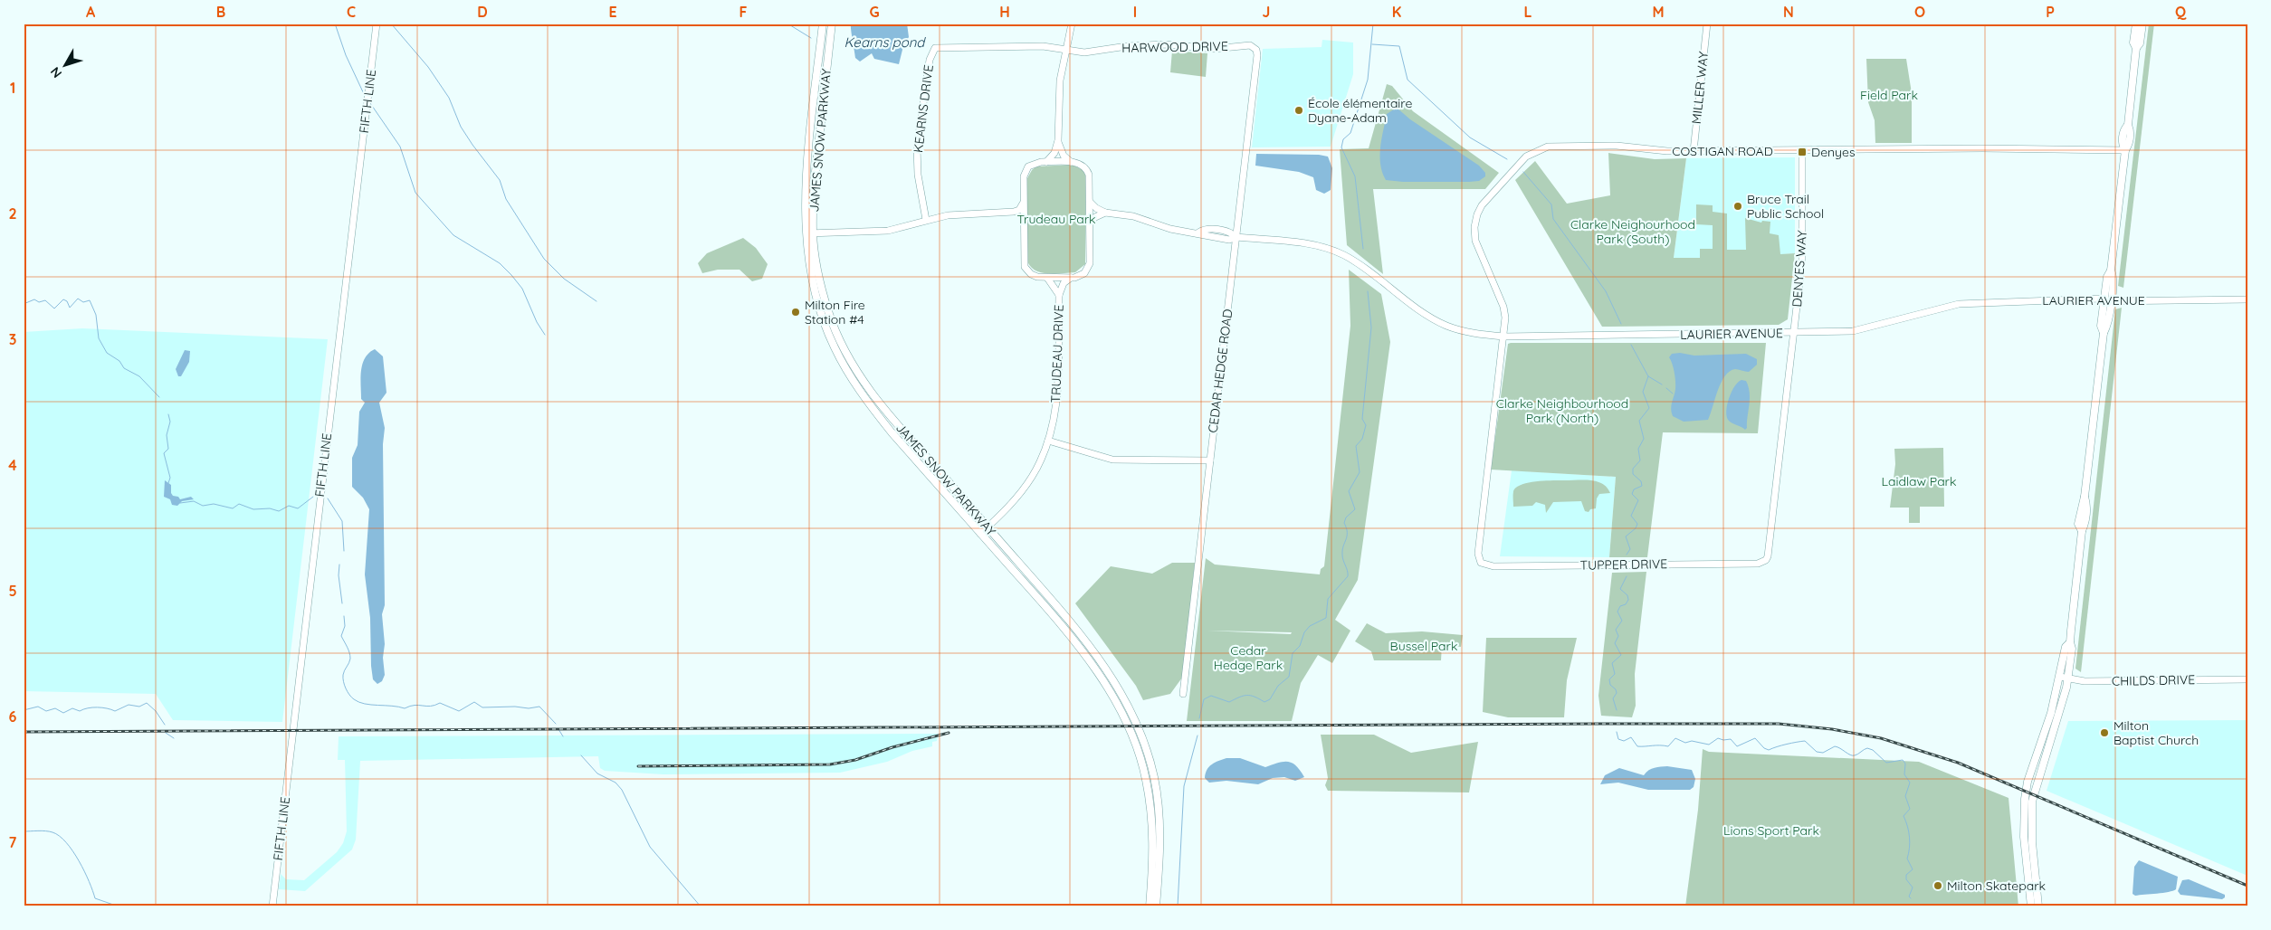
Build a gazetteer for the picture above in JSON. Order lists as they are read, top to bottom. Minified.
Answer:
{"streets":{"main road":["JAMES SNOW PARKWAY"],"street":["HARWOOD DRIVE","MILLER WAY","FIFTH LINE","KEARNS DRIVE","COSTIGAN ROAD","DENYES WAY","LAURIER AVENUE","TRUDEAU DRIVE","CEDAR HEDGE ROAD","TUPPER DRIVE","CHILDS DRIVE"]},"crossings":[["HARWOOD DRIVE","KEARNS DRIVE"],["HARWOOD DRIVE","TRUDEAU DRIVE"],["HARWOOD DRIVE","CEDAR HEDGE ROAD"],["MILLER WAY","COSTIGAN ROAD"],["KEARNS DRIVE","TRUDEAU DRIVE"],["JAMES SNOW PARKWAY","TRUDEAU DRIVE"],["COSTIGAN ROAD","DENYES WAY"],["COSTIGAN ROAD","LAURIER AVENUE"],["COSTIGAN ROAD","TUPPER DRIVE"],["DENYES WAY","LAURIER AVENUE"],["DENYES WAY","TUPPER DRIVE"],["LAURIER AVENUE","CEDAR HEDGE ROAD"],["LAURIER AVENUE","TUPPER DRIVE"]],"water":["Kearns pond"],"parks":["Field Park","Trudeau Park","Clarke Neighourhood Park (South)","Clarke Neighbourhood Park (North)","Laidlaw Park","Bussel Park","Cedar Hedge Park","Lions Sport Park"],"places":{"other":["École élémentaire Dyane-Adam","Bruce Trail Public School","Milton Fire Station #4","Milton Baptist Church","Milton Skatepark"],"transit":["Denyes"]},"north":"bottom left","grid":{"columns":["A","B","C","D","E","F","G","H","I","J","K","L","M","N","O","P","Q"],"rows":["1","2","3","4","5","6","7"]}}
